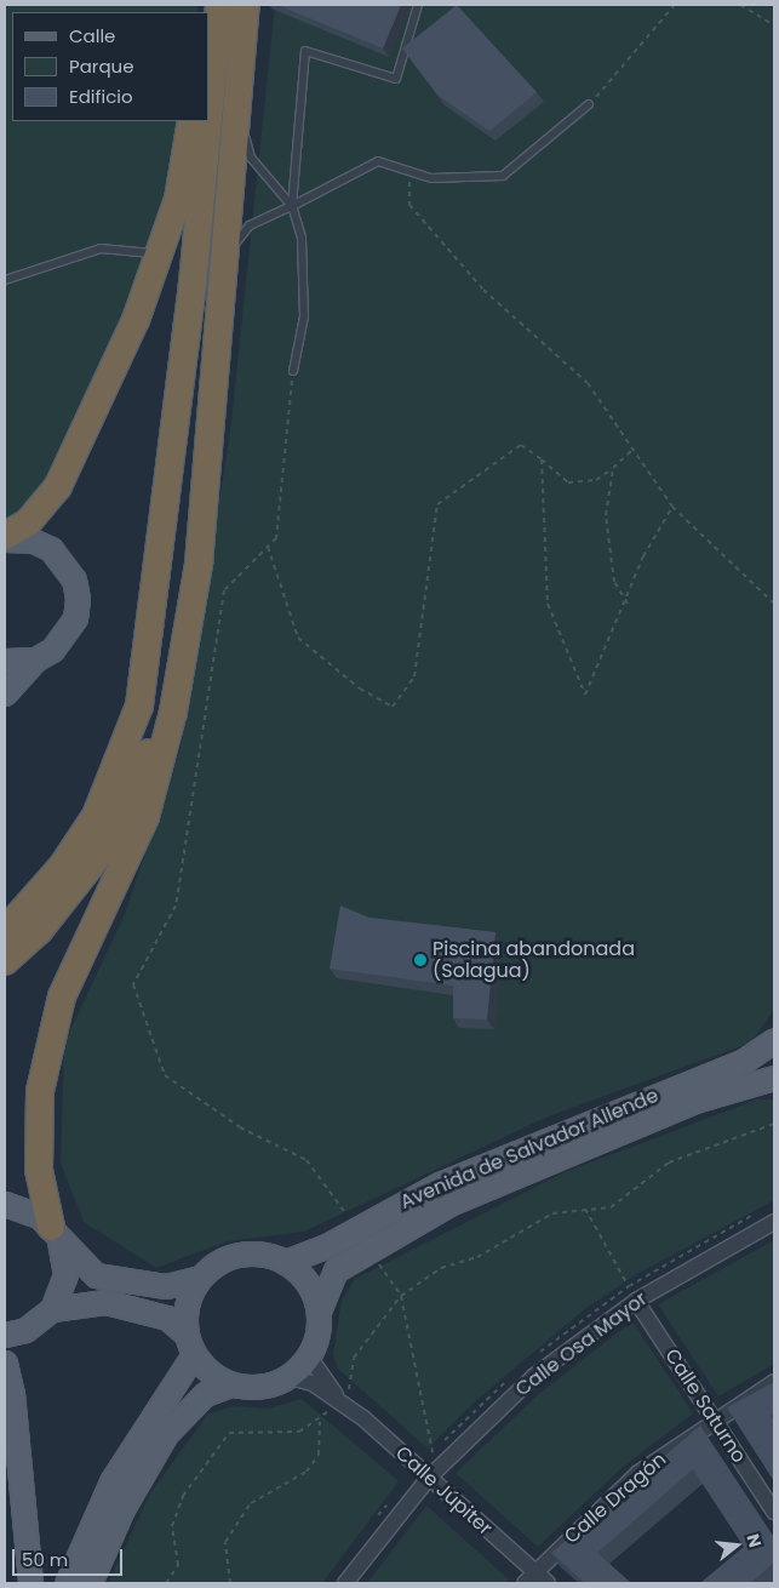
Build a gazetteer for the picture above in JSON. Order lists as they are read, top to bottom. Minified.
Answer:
{"streets":{"main road":["Avenida de Salvador Allende"],"street":["Calle Osa Mayor","Calle Saturno","Calle Júpiter","Calle Dragón"]},"crossings":[["Avenida de Salvador Allende","Calle Júpiter"],["Calle Osa Mayor","Calle Saturno"],["Calle Osa Mayor","Calle Júpiter"],["Calle Saturno","Calle Dragón"],["Calle Júpiter","Calle Dragón"]],"places":["Piscina abandonada (Solagua)"],"legend":["Calle","Parque","Edificio"],"scale_bar":"50 m","north":"right"}
